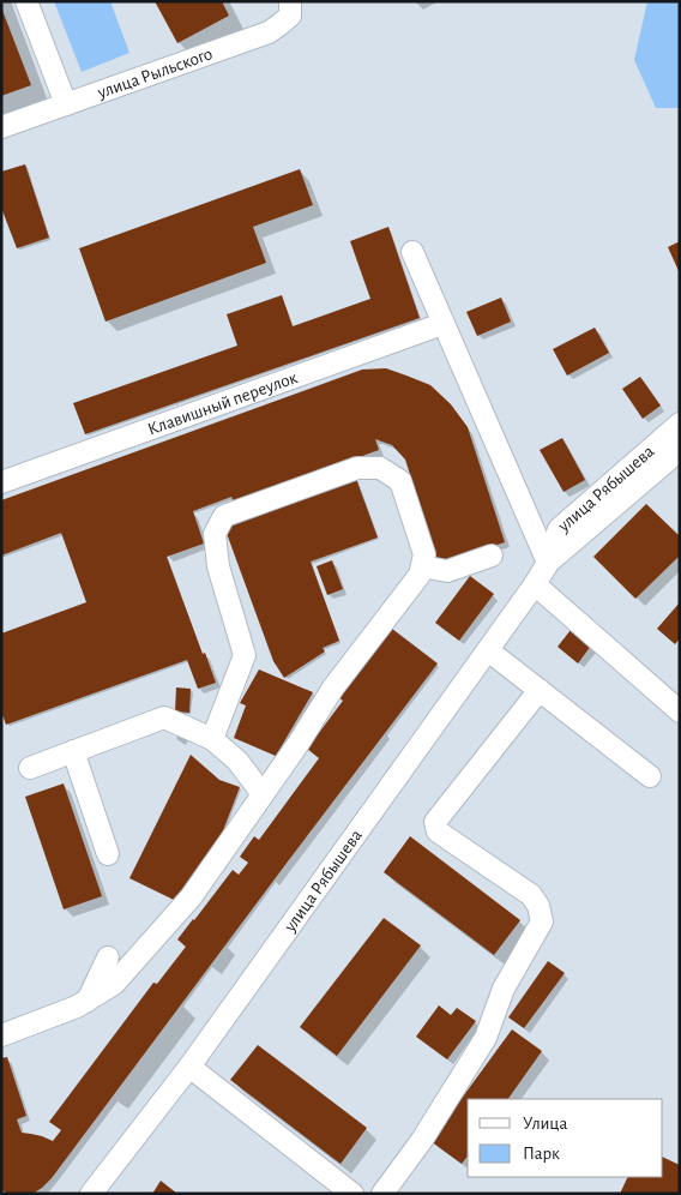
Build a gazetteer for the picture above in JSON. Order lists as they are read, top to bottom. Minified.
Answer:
{"streets":{"street":["улица Рыльского","Клавишный переулок","улица Рябышева"]},"legend":["Улица","Парк"]}
